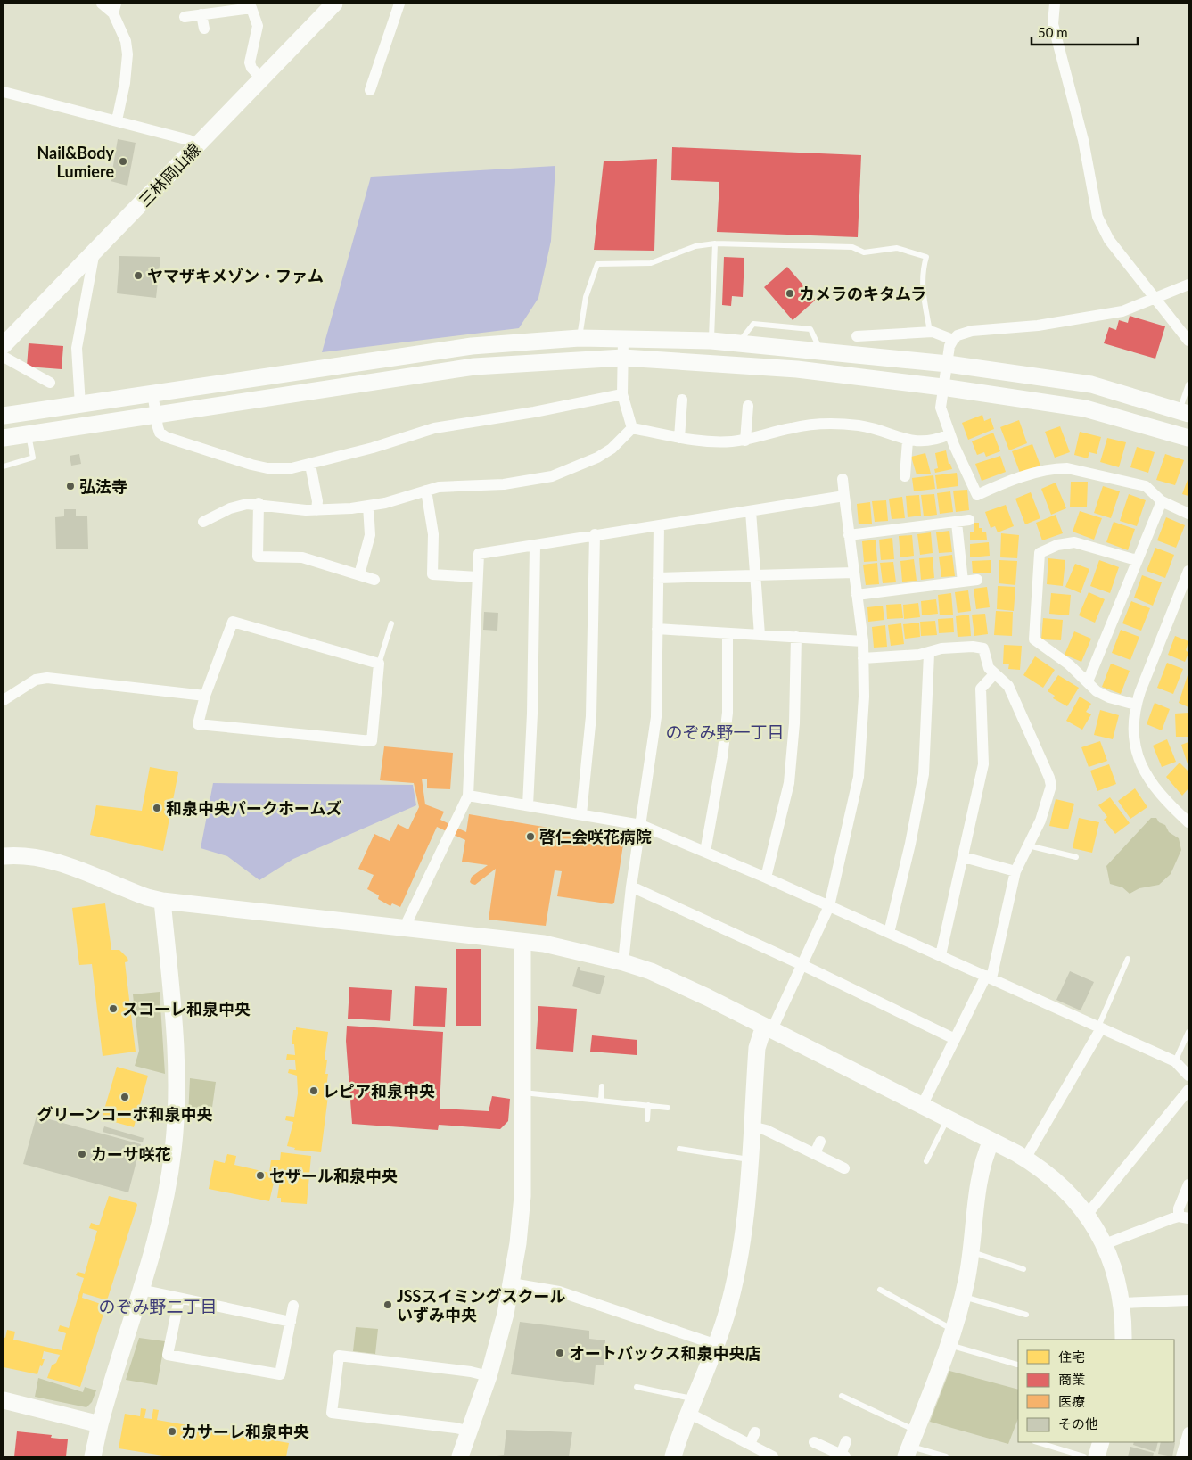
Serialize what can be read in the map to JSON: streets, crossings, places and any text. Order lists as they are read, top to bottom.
{
  "streets": {
    "street": ["三林岡山線"]
  },
  "districts": ["のぞみ野一丁目", "のぞみ野二丁目"],
  "places": [
    "Nail&Body Lumiere",
    "ヤマザキメゾン・ファム",
    "カメラのキタムラ",
    "弘法寺",
    "和泉中央パークホームズ",
    "啓仁会咲花病院",
    "スコーレ和泉中央",
    "レピア和泉中央",
    "グリーンコーポ和泉中央",
    "カーサ咲花",
    "セザール和泉中央",
    "JSSスイミングスクール いずみ中央",
    "オートバックス和泉中央店",
    "カサーレ和泉中央"
  ],
  "legend": [
    "住宅",
    "商業",
    "医療",
    "その他"
  ],
  "scale_bar": "50 m"
}
